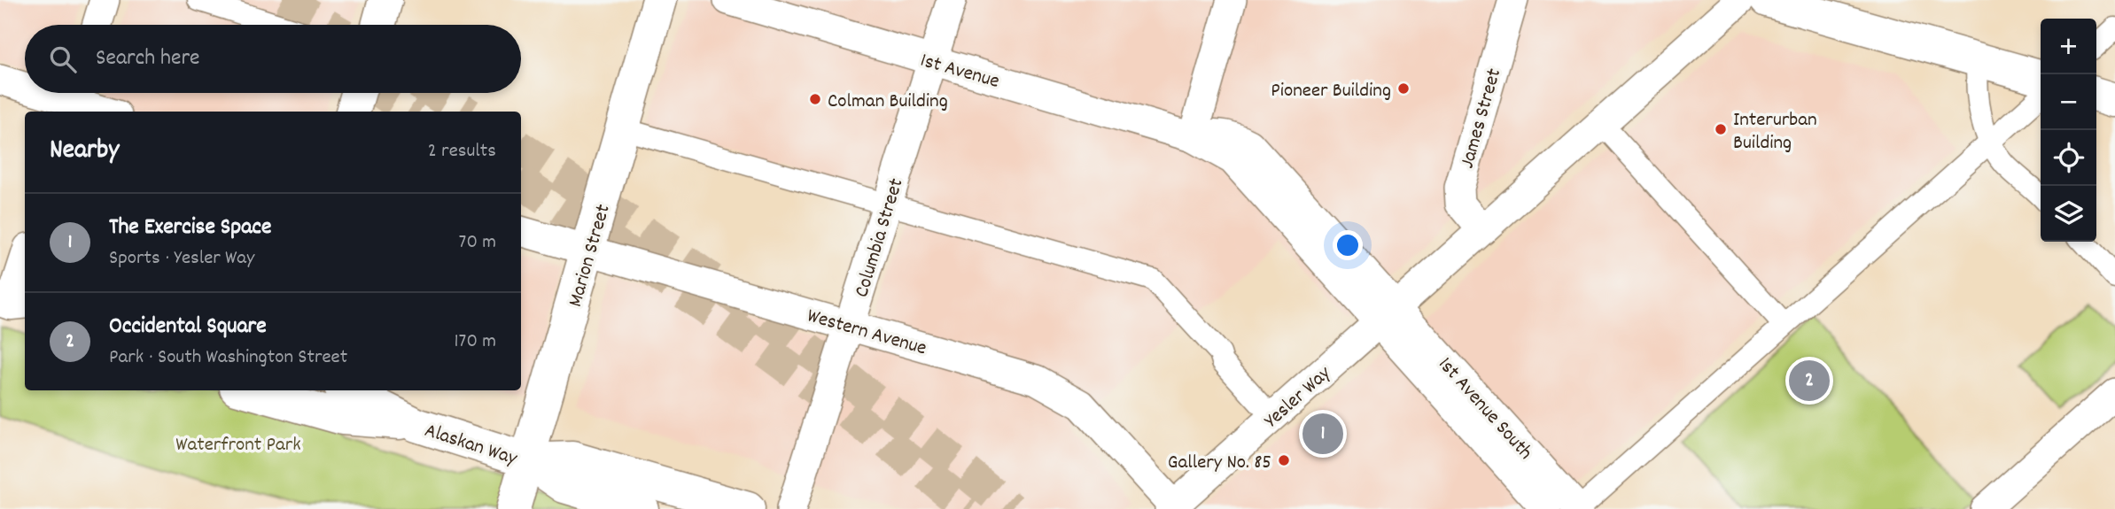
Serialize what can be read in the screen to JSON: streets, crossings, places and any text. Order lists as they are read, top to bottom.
{
  "streets": {
    "main road": [
      "1st Avenue",
      "James Street",
      "Columbia Street",
      "Marion Street",
      "Western Avenue",
      "Yesler Way",
      "1st Avenue South",
      "Alaskan Way"
    ]
  },
  "crossings": [
    ["1st Avenue", "Columbia Street"],
    ["1st Avenue", "Yesler Way"],
    ["1st Avenue", "1st Avenue South"],
    ["James Street", "Yesler Way"],
    ["Columbia Street", "Western Avenue"],
    ["Marion Street", "Western Avenue"],
    ["Marion Street", "Alaskan Way"],
    ["Western Avenue", "Yesler Way"],
    ["Yesler Way", "1st Avenue South"]
  ],
  "parks": ["Waterfront Park"],
  "places": [
    "Pioneer Building",
    "Colman Building",
    "Interurban Building",
    "Gallery No. 85"
  ],
  "page": {
    "map_buttons": ["+", "−"],
    "search": "Search here",
    "heading": ["Nearby", "2 results"],
    "list": [
      {
        "mark": "1",
        "name": "The Exercise Space",
        "note": "Sports · Yesler Way",
        "value": "70 m"
      },
      {
        "mark": "2",
        "name": "Occidental Square",
        "note": "Park · South Washington Street",
        "value": "170 m"
      }
    ],
    "pins": ["2", "1"]
  }
}
